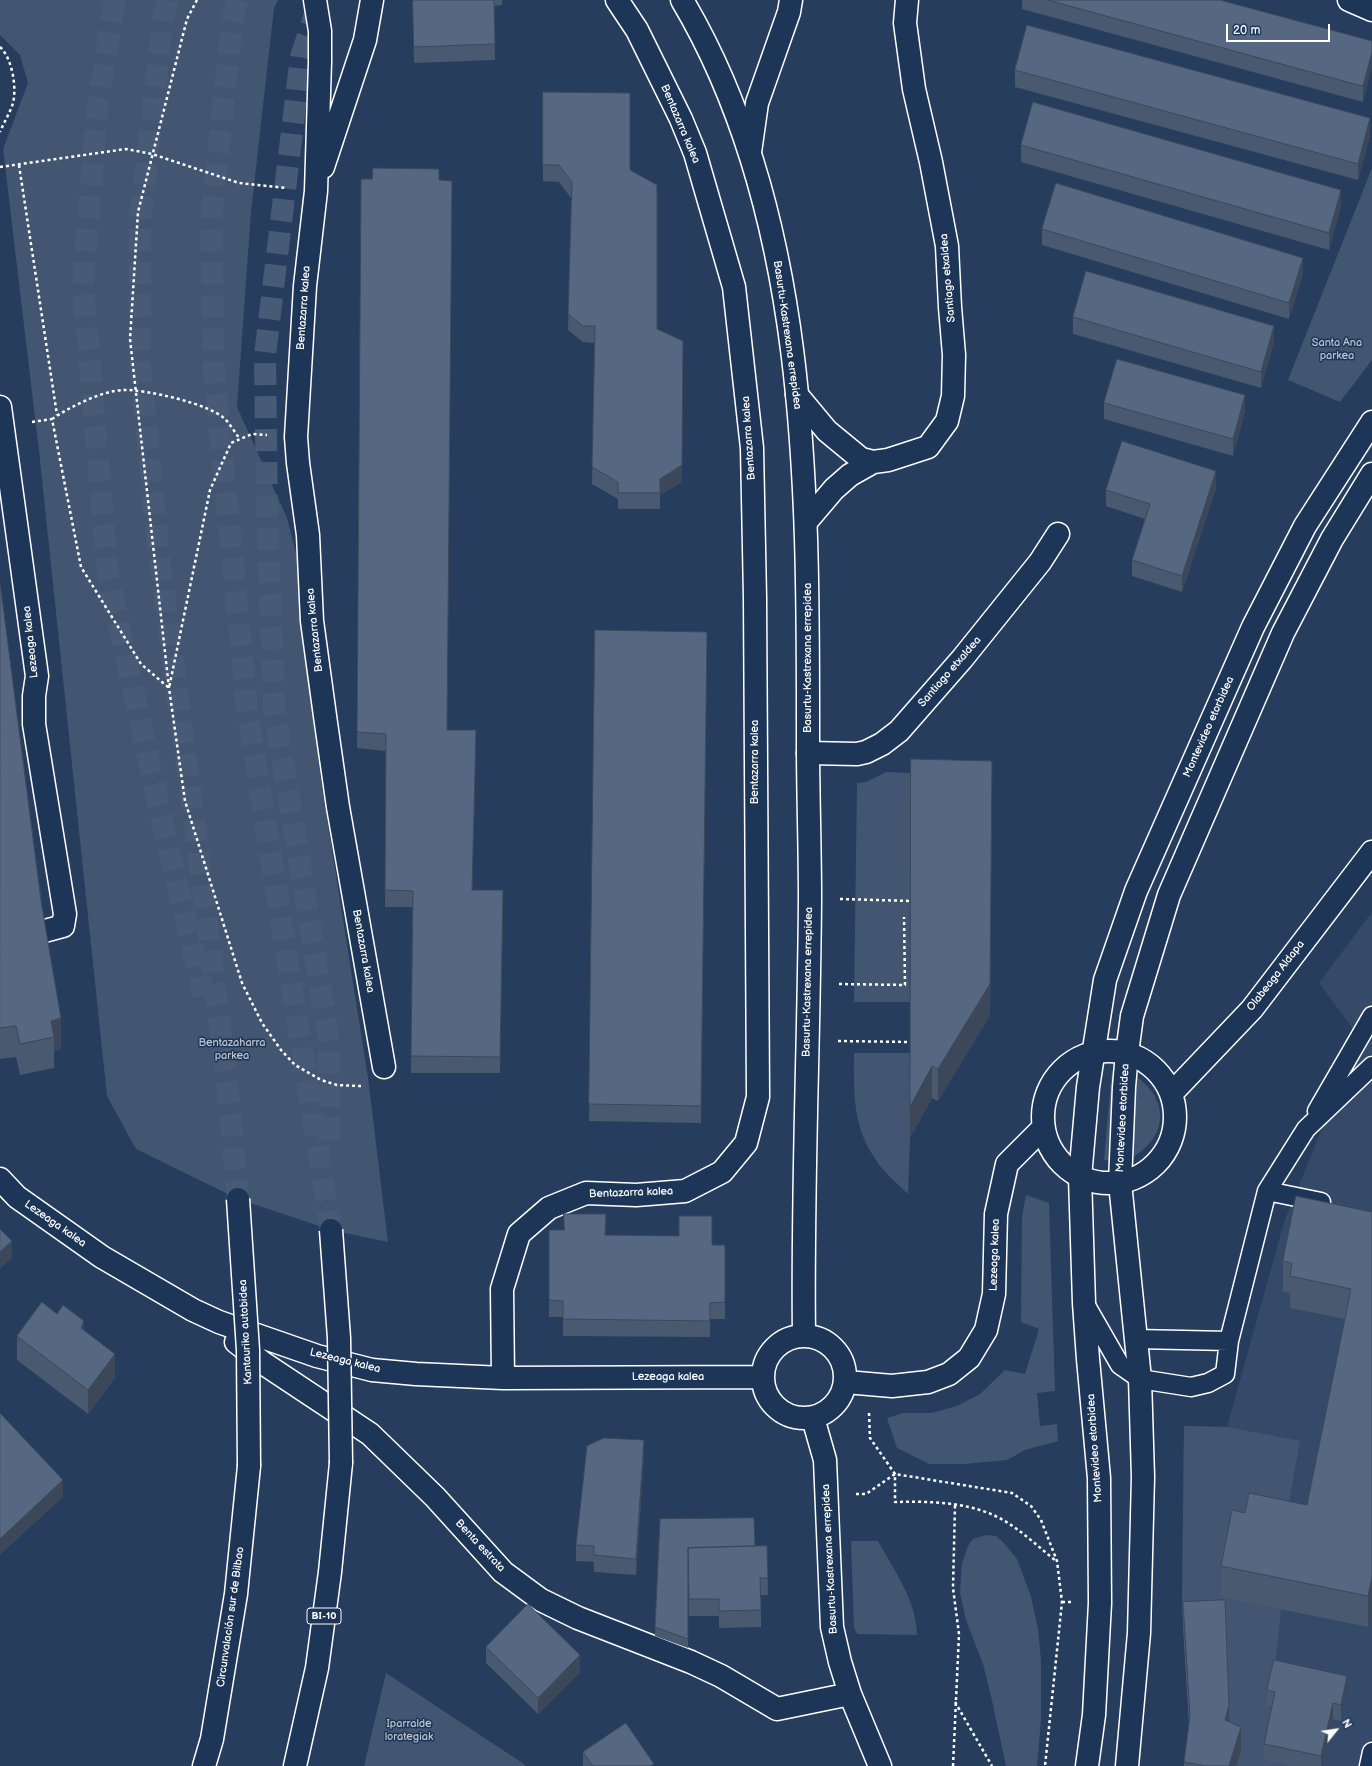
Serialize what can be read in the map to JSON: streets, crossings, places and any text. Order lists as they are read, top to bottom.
{
  "streets": {
    "main road": [
      "Bentazarra kalea",
      "Santiago etxaldea",
      "Basurtu-Kastrexana errepidea",
      "Lezeaga kalea",
      "Montevideo etorbidea",
      "Olabeaga Aldapa",
      "Kantauriko autobidea",
      "Benta estrata",
      "BI-10",
      "Circunvalación sur de Bilbao"
    ]
  },
  "crossings": [
    ["Bentazarra kalea", "Lezeaga kalea"],
    ["Santiago etxaldea", "Basurtu-Kastrexana errepidea"],
    ["Basurtu-Kastrexana errepidea", "Lezeaga kalea"],
    ["Basurtu-Kastrexana errepidea", "Benta estrata"],
    ["Lezeaga kalea", "Montevideo etorbidea"],
    ["Lezeaga kalea", "Benta estrata"],
    ["Montevideo etorbidea", "Olabeaga Aldapa"],
    ["Kantauriko autobidea", "Circunvalación sur de Bilbao"]
  ],
  "parks": ["Santa Ana parkea", "Bentazaharra parkea", "Iparralde lorategiak"],
  "scale_bar": "20 m",
  "north": "top right"
}
